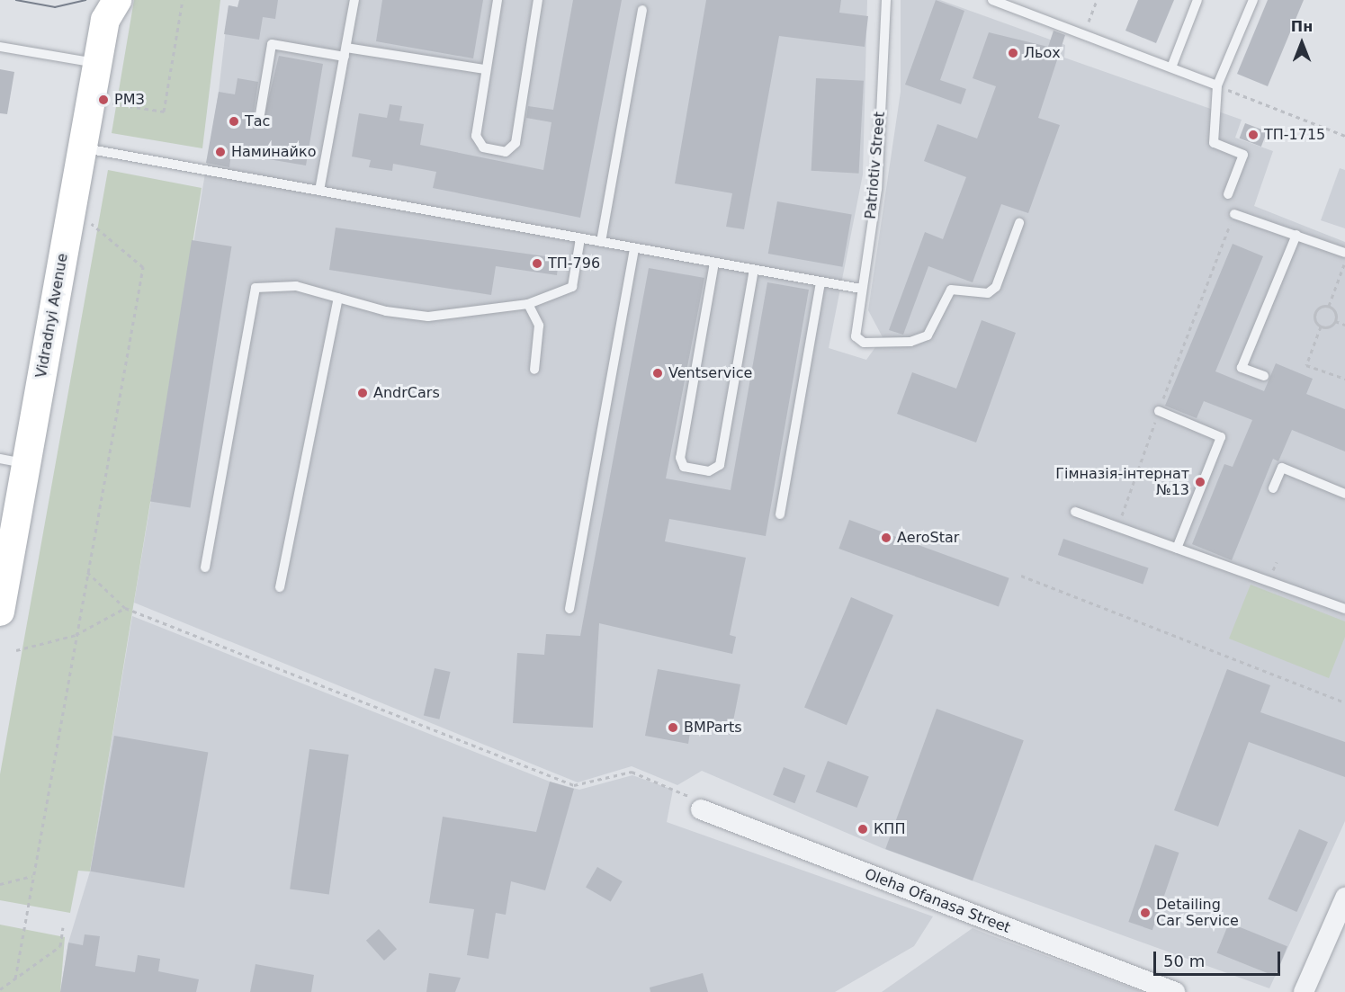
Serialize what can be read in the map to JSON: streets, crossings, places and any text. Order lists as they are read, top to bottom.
{
  "streets": {
    "main road": ["Vidradnyi Avenue"],
    "street": ["Oleha Ofanasa Street"],
    "lane": ["Patriotiv Street"]
  },
  "places": [
    "Льох",
    "РМЗ",
    "Тас",
    "ТП-1715",
    "Наминайко",
    "ТП-796",
    "Ventservice",
    "AndrCars",
    "Гімназія-інтернат №13",
    "AeroStar",
    "BMParts",
    "КПП",
    "Detailing Car Service"
  ],
  "scale_bar": "50 m",
  "north": "top"
}
